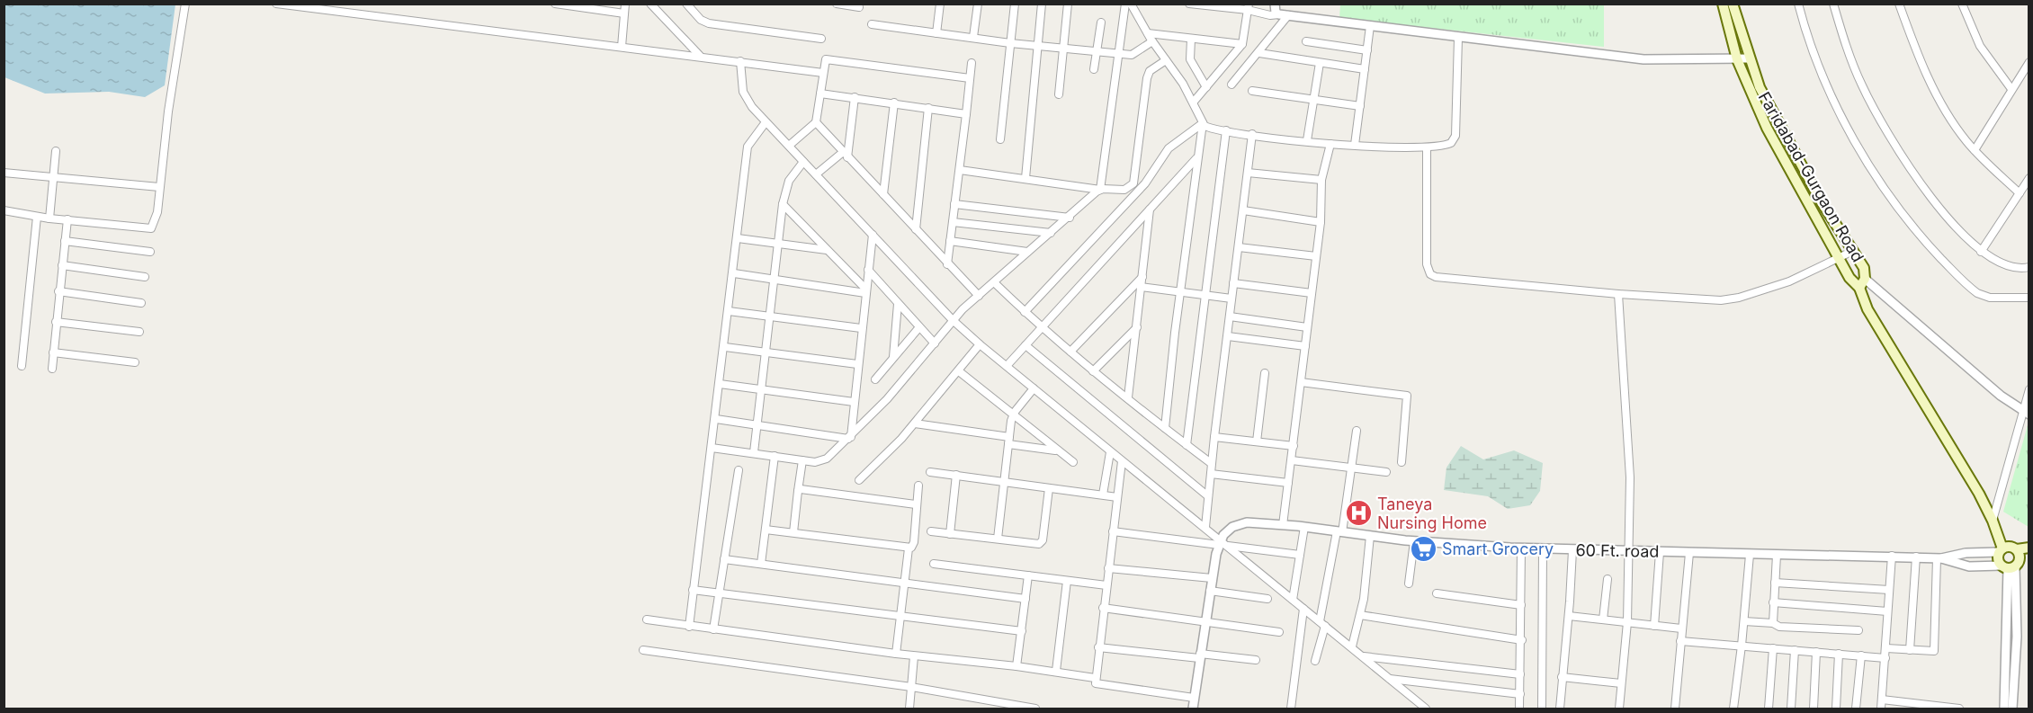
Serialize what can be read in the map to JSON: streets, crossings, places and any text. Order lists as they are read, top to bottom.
{
  "streets": {
    "main road": ["Faridabad-Gurgaon Road"],
    "street": ["60 Ft. road"]
  },
  "crossings": [
    ["Faridabad-Gurgaon Road", "60 Ft. road"]
  ],
  "places": {
    "hospital": ["Taneya Nursing Home"],
    "supermarket": ["Smart Grocery"]
  }
}
